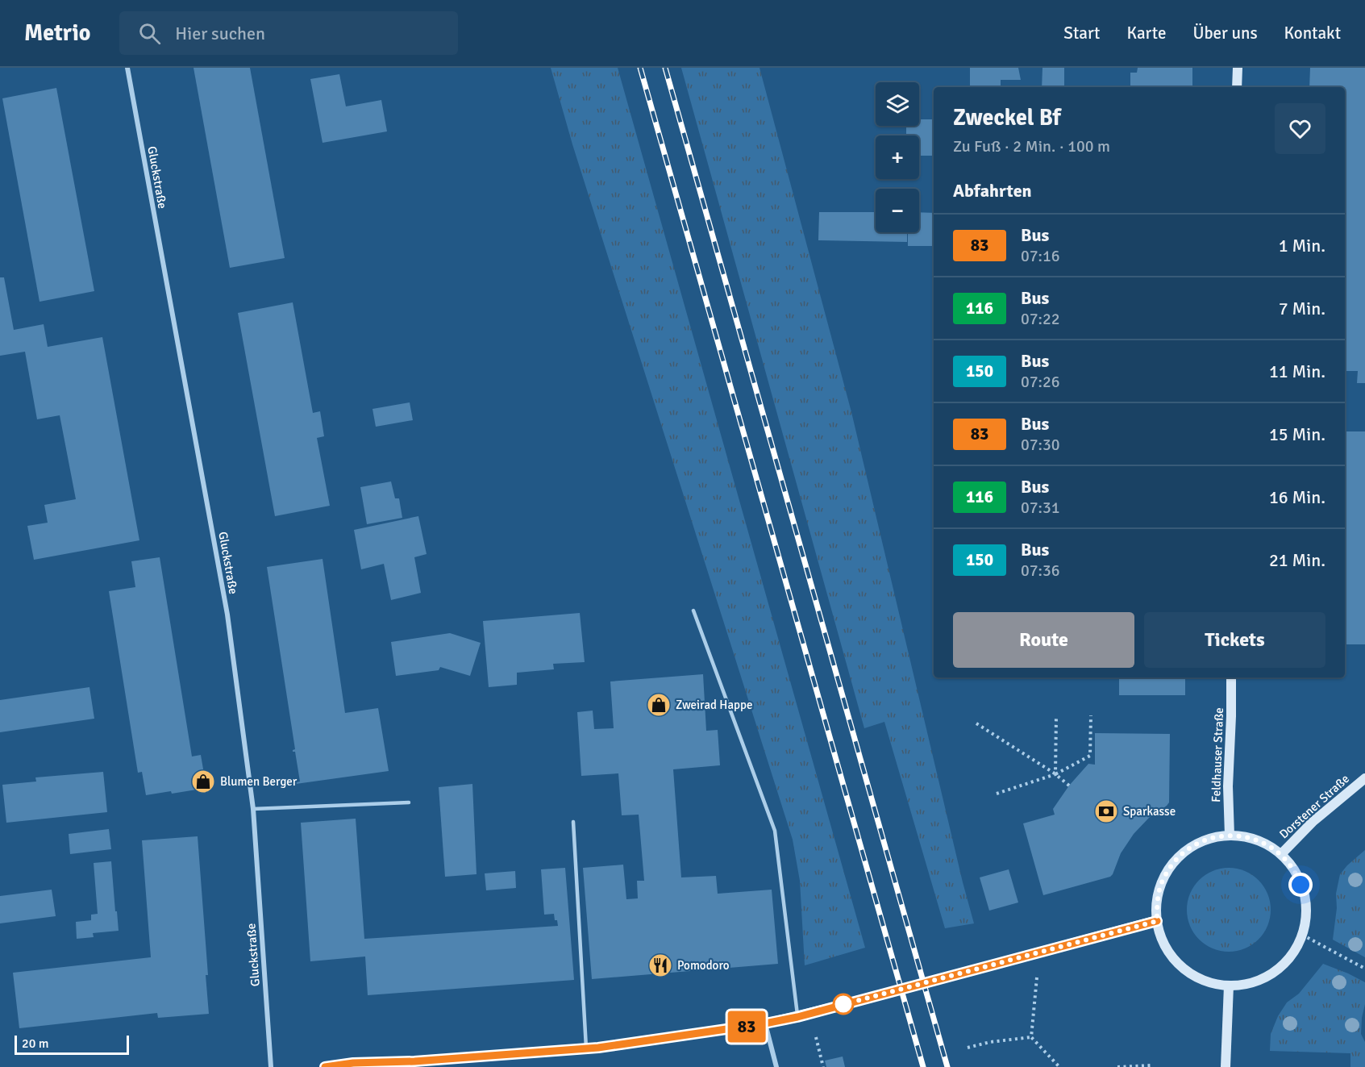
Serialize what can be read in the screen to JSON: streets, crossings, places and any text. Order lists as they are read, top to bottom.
{
  "streets": {
    "street": ["Gluckstraße", "Feldhauser Straße", "Dorstener Straße"]
  },
  "crossings": [
    ["Feldhauser Straße", "Dorstener Straße"]
  ],
  "places": {
    "shop": ["Zweirad Happe", "Blumen Berger"],
    "bank": ["Sparkasse"],
    "restaurant": ["Pomodoro"]
  },
  "lines": ["bus line 83"],
  "scale_bar": "20 m",
  "page": {
    "header": "Metrio",
    "search": "Hier suchen",
    "nav": [
      "Start",
      "Karte",
      "Über uns",
      "Kontakt"
    ],
    "on_map": "83",
    "map_buttons": ["+", "−"],
    "heading": [
      ["Zweckel Bf", "Zu Fuß · 2 Min. · 100 m"],
      "Abfahrten"
    ],
    "list": [
      {
        "mark": "83",
        "name": "Bus",
        "note": "07:16",
        "value": "1 Min."
      },
      {
        "mark": "116",
        "name": "Bus",
        "note": "07:22",
        "value": "7 Min."
      },
      {
        "mark": "150",
        "name": "Bus",
        "note": "07:26",
        "value": "11 Min."
      },
      {
        "mark": "83",
        "name": "Bus",
        "note": "07:30",
        "value": "15 Min."
      },
      {
        "mark": "116",
        "name": "Bus",
        "note": "07:31",
        "value": "16 Min."
      },
      {
        "mark": "150",
        "name": "Bus",
        "note": "07:36",
        "value": "21 Min."
      }
    ],
    "buttons": ["Route", "Tickets"],
    "scale": "20 m"
  }
}
